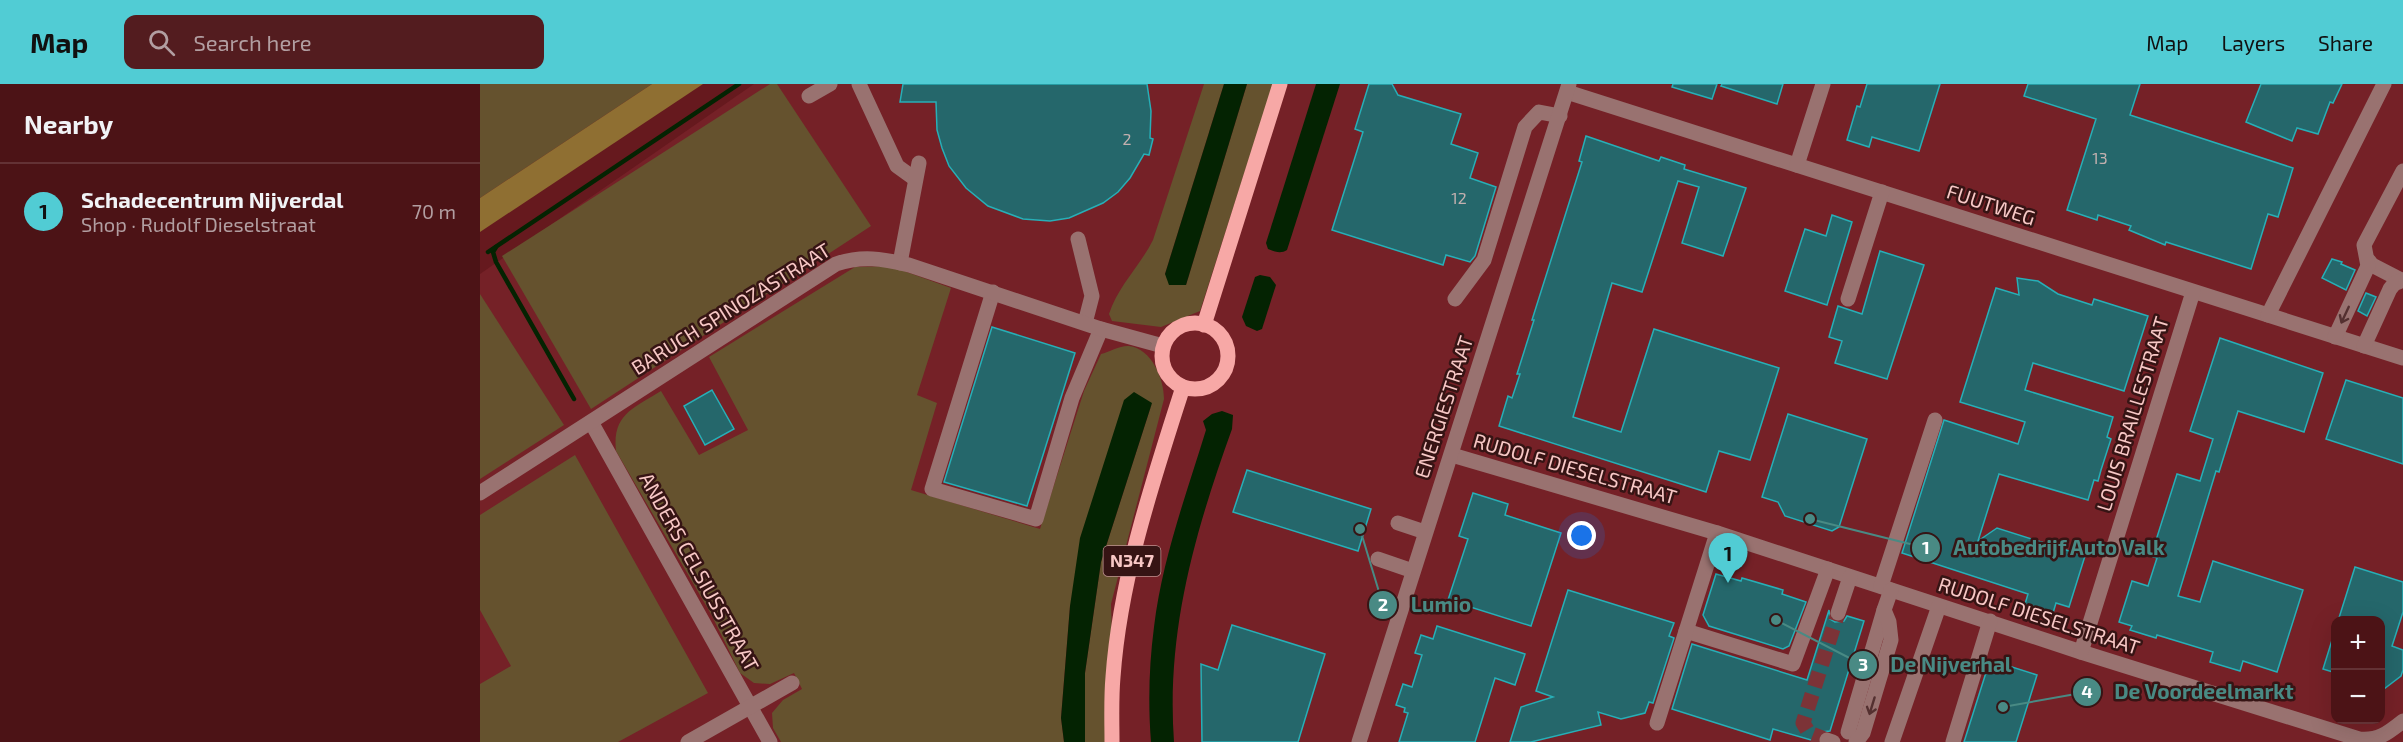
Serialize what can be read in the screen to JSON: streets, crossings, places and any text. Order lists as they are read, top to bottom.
{
  "streets": {
    "main road": ["N347"],
    "street": [
      "FUUTWEG",
      "BARUCH SPINOZASTRAAT",
      "ENERGIESTRAAT",
      "LOUIS BRAILLESTRAAT",
      "RUDOLF DIESELSTRAAT",
      "ANDERS CELSIUSSTRAAT"
    ]
  },
  "crossings": [
    ["FUUTWEG", "ENERGIESTRAAT"],
    ["FUUTWEG", "LOUIS BRAILLESTRAAT"],
    ["BARUCH SPINOZASTRAAT", "N347"],
    ["BARUCH SPINOZASTRAAT", "ANDERS CELSIUSSTRAAT"],
    ["ENERGIESTRAAT", "RUDOLF DIESELSTRAAT"],
    ["LOUIS BRAILLESTRAAT", "RUDOLF DIESELSTRAAT"]
  ],
  "places": [
    "Autobedrijf Auto Valk",
    "Lumio",
    "De Nijverhal",
    "De Voordeelmarkt"
  ],
  "house_numbers": ["2", "13", "12"],
  "page": {
    "header": "Map",
    "search": "Search here",
    "nav": ["Map", "Layers", "Share"],
    "heading": "Nearby",
    "list": [
      {
        "mark": "1",
        "name": "Schadecentrum Nijverdal",
        "note": "Shop · Rudolf Dieselstraat",
        "value": "70 m"
      }
    ],
    "pins": "1",
    "map_buttons": ["+", "−"]
  }
}
